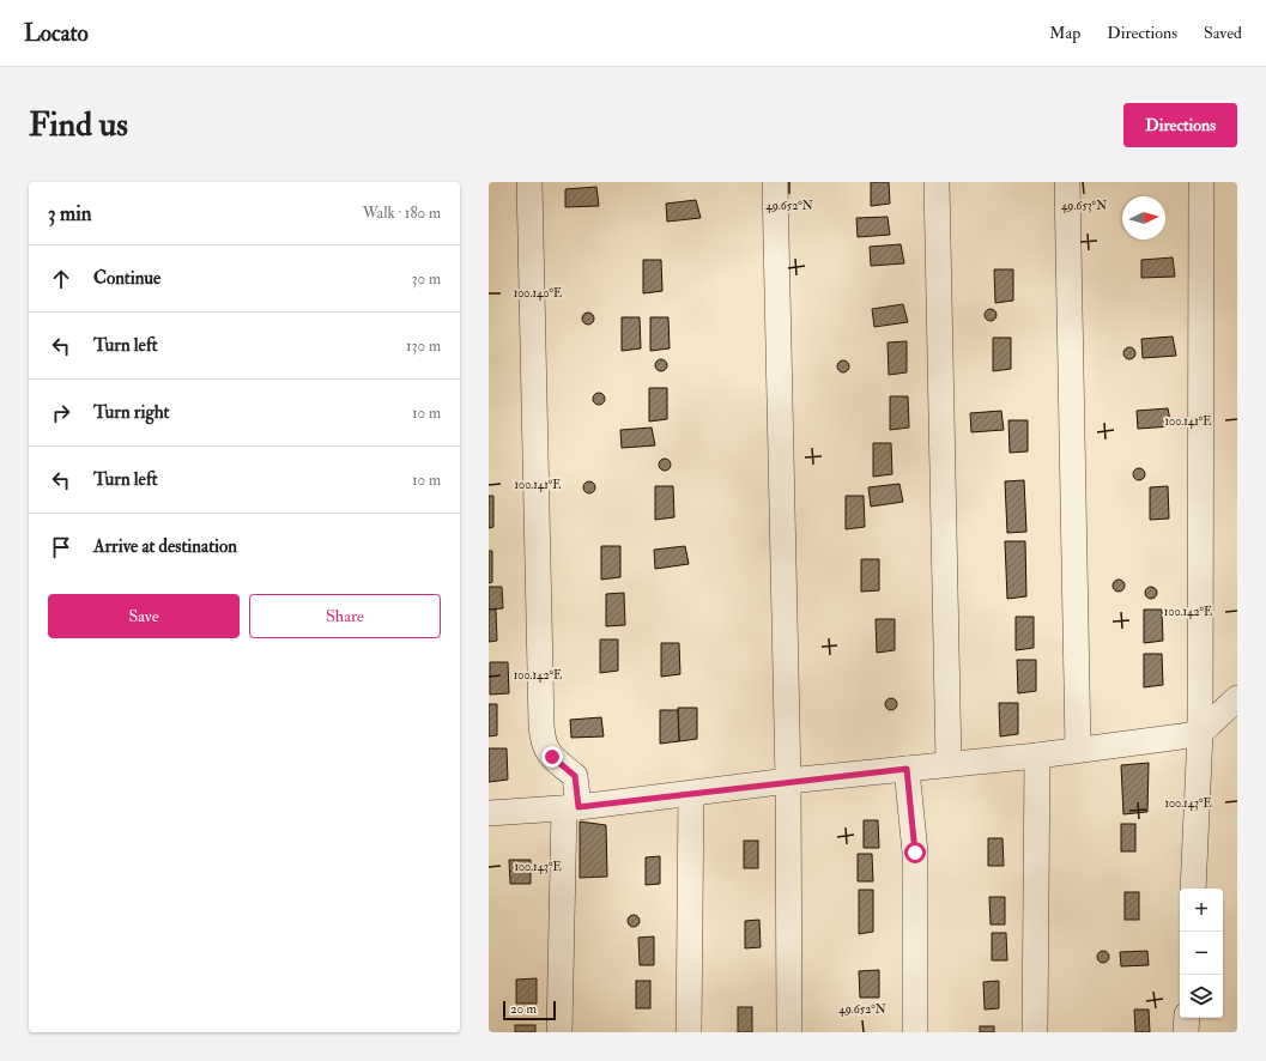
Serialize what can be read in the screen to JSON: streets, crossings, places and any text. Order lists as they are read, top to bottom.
{
  "scale_bar": "20 m",
  "north": "right",
  "page": {
    "header": "Locato",
    "nav": ["Map", "Directions", "Saved"],
    "buttons": [
      "Directions",
      ["Save", "Share"]
    ],
    "title": "Find us",
    "heading": ["3 min", "Walk · 180 m"],
    "list": [
      ["Continue", "30 m"],
      ["Turn left", "130 m"],
      ["Turn right", "10 m"],
      ["Turn left", "10 m"],
      "Arrive at destination"
    ],
    "map_buttons": ["+", "−"],
    "scale": "20 m"
  },
  "coordinates": [
    "49.652°N",
    "49.653°N",
    "100.140°E",
    "100.141°E",
    "100.142°E",
    "100.143°E"
  ]
}
